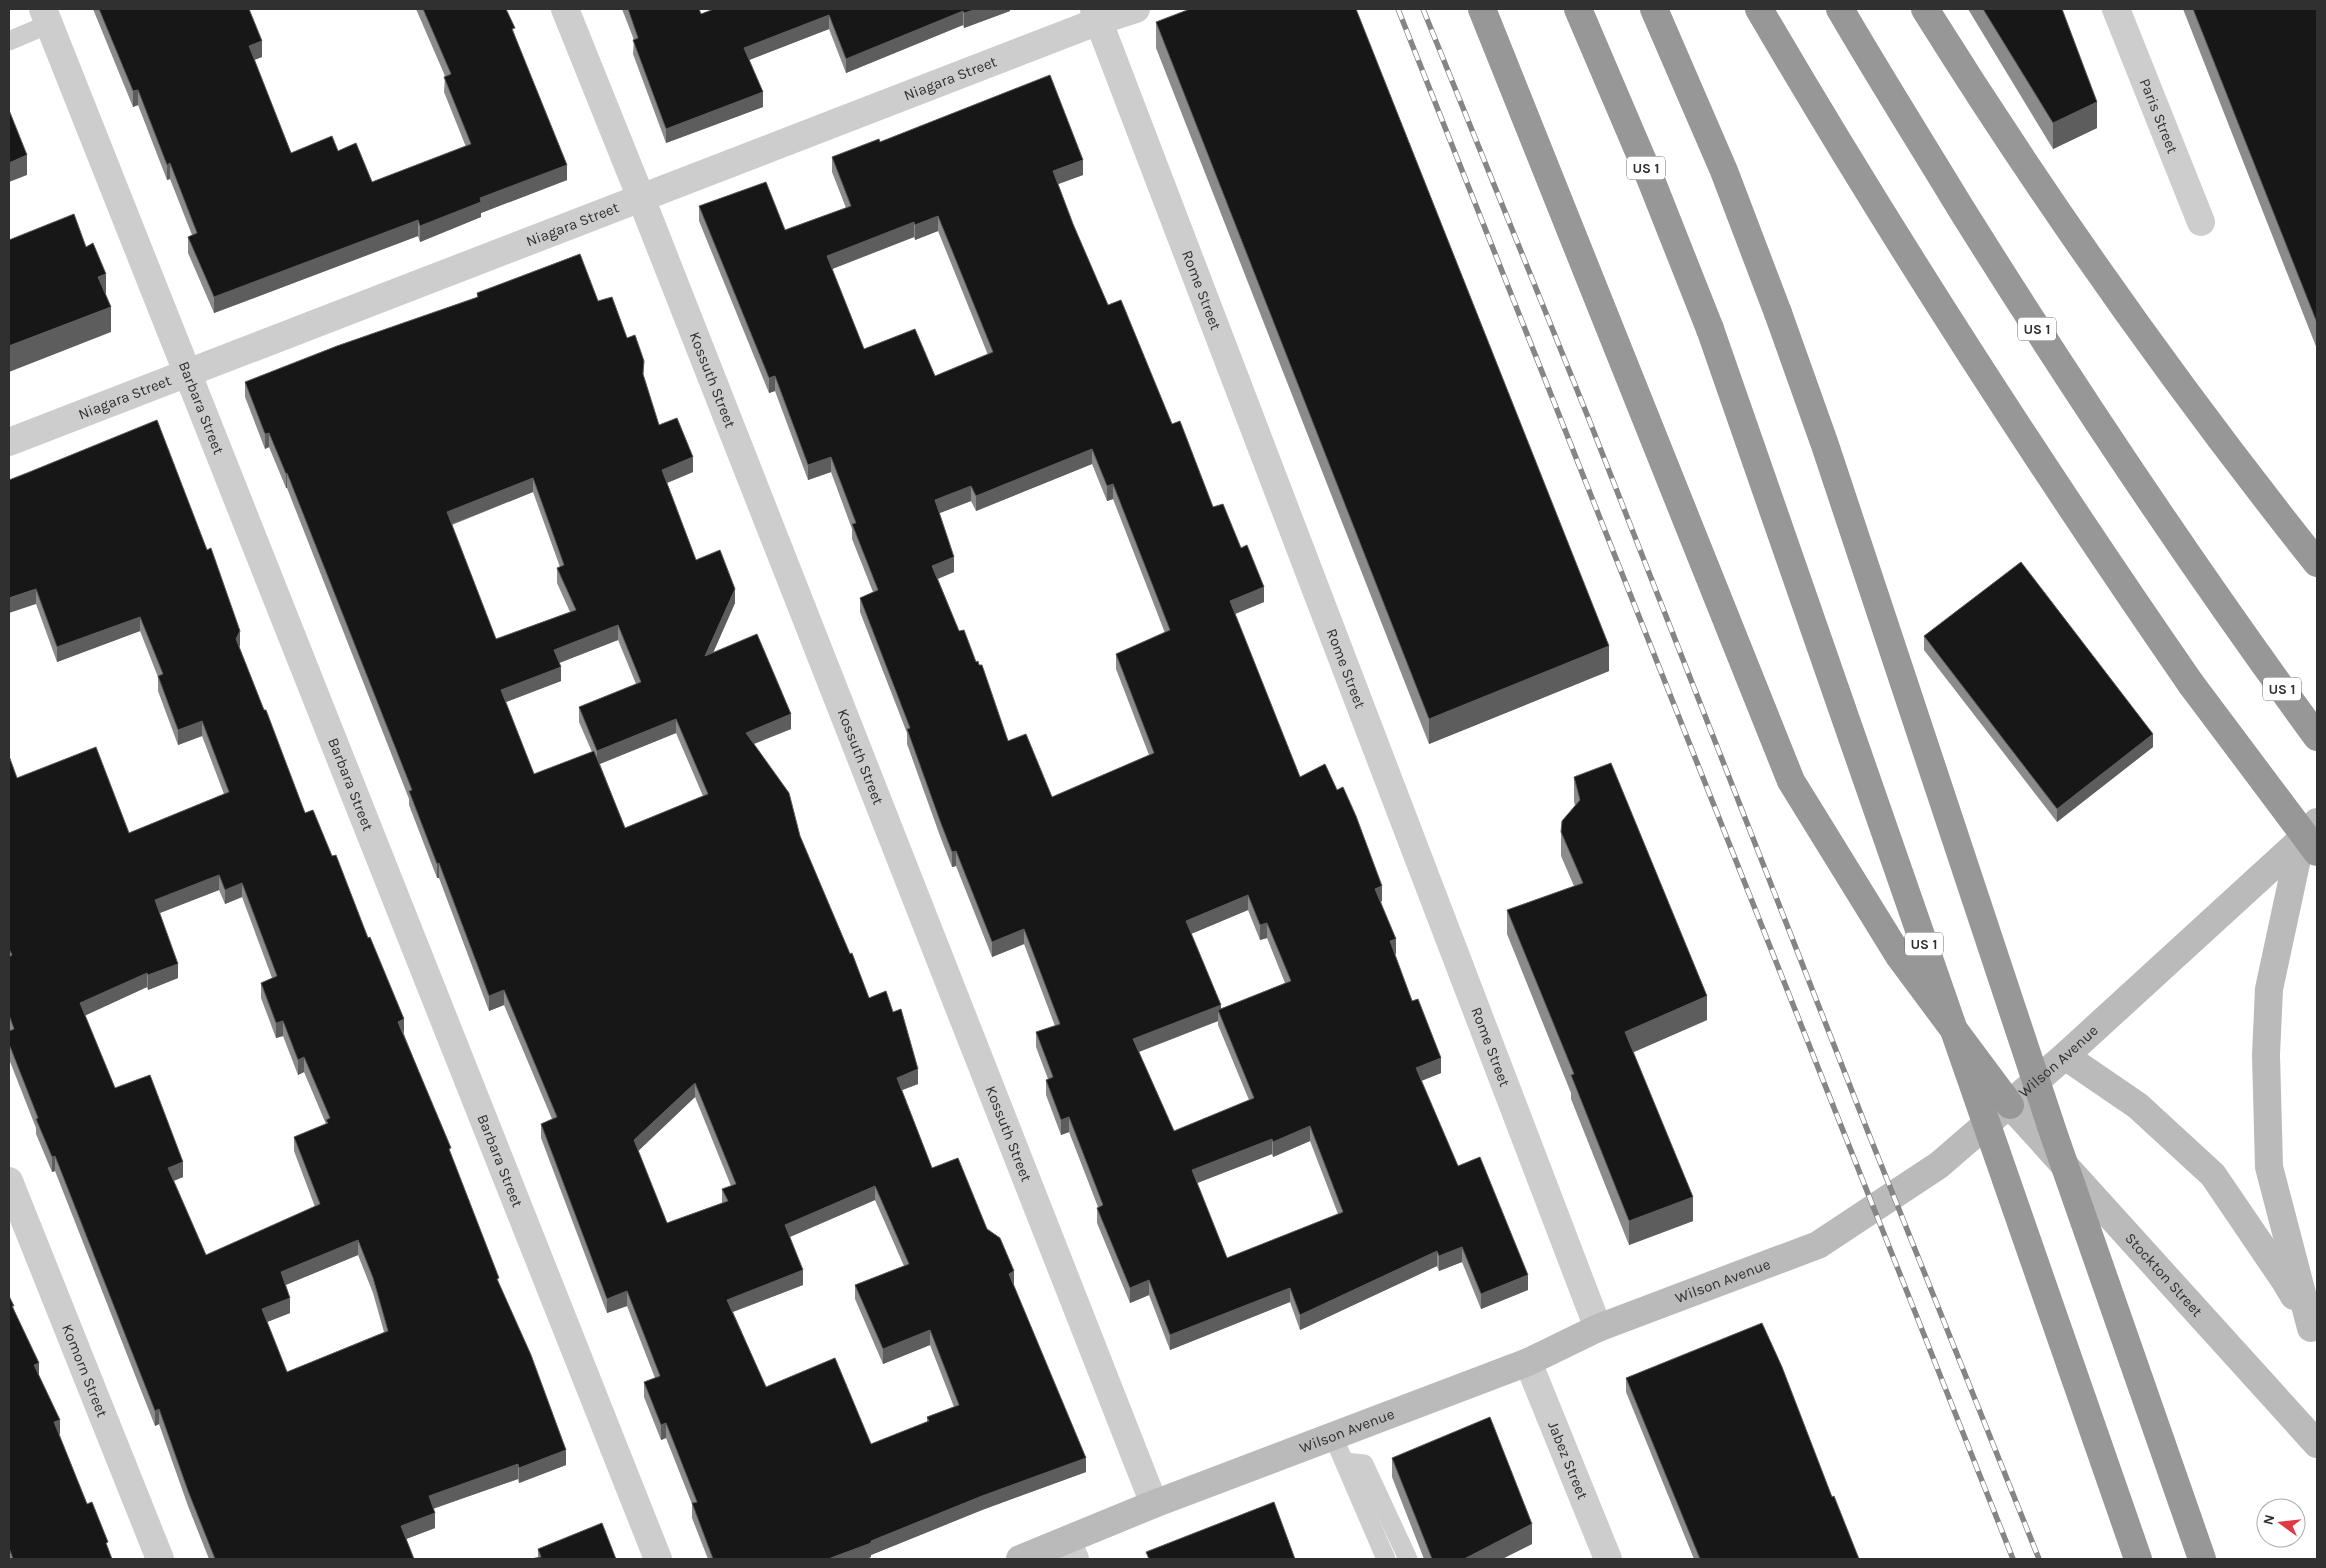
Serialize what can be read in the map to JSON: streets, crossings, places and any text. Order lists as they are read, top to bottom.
{
  "streets": {
    "highway": ["US 1"],
    "main road": ["Wilson Avenue", "Stockton Street"],
    "street": [
      "Niagara Street",
      "Paris Street",
      "Rome Street",
      "Kossuth Street",
      "Barbara Street",
      "Komorn Street",
      "Jabez Street"
    ]
  },
  "crossings": [
    ["Niagara Street", "Rome Street"],
    ["Niagara Street", "Kossuth Street"],
    ["Niagara Street", "Barbara Street"],
    ["Rome Street", "Wilson Avenue"],
    ["Kossuth Street", "Wilson Avenue"],
    ["Wilson Avenue", "Stockton Street"],
    ["Wilson Avenue", "Jabez Street"]
  ],
  "north": "left"
}
